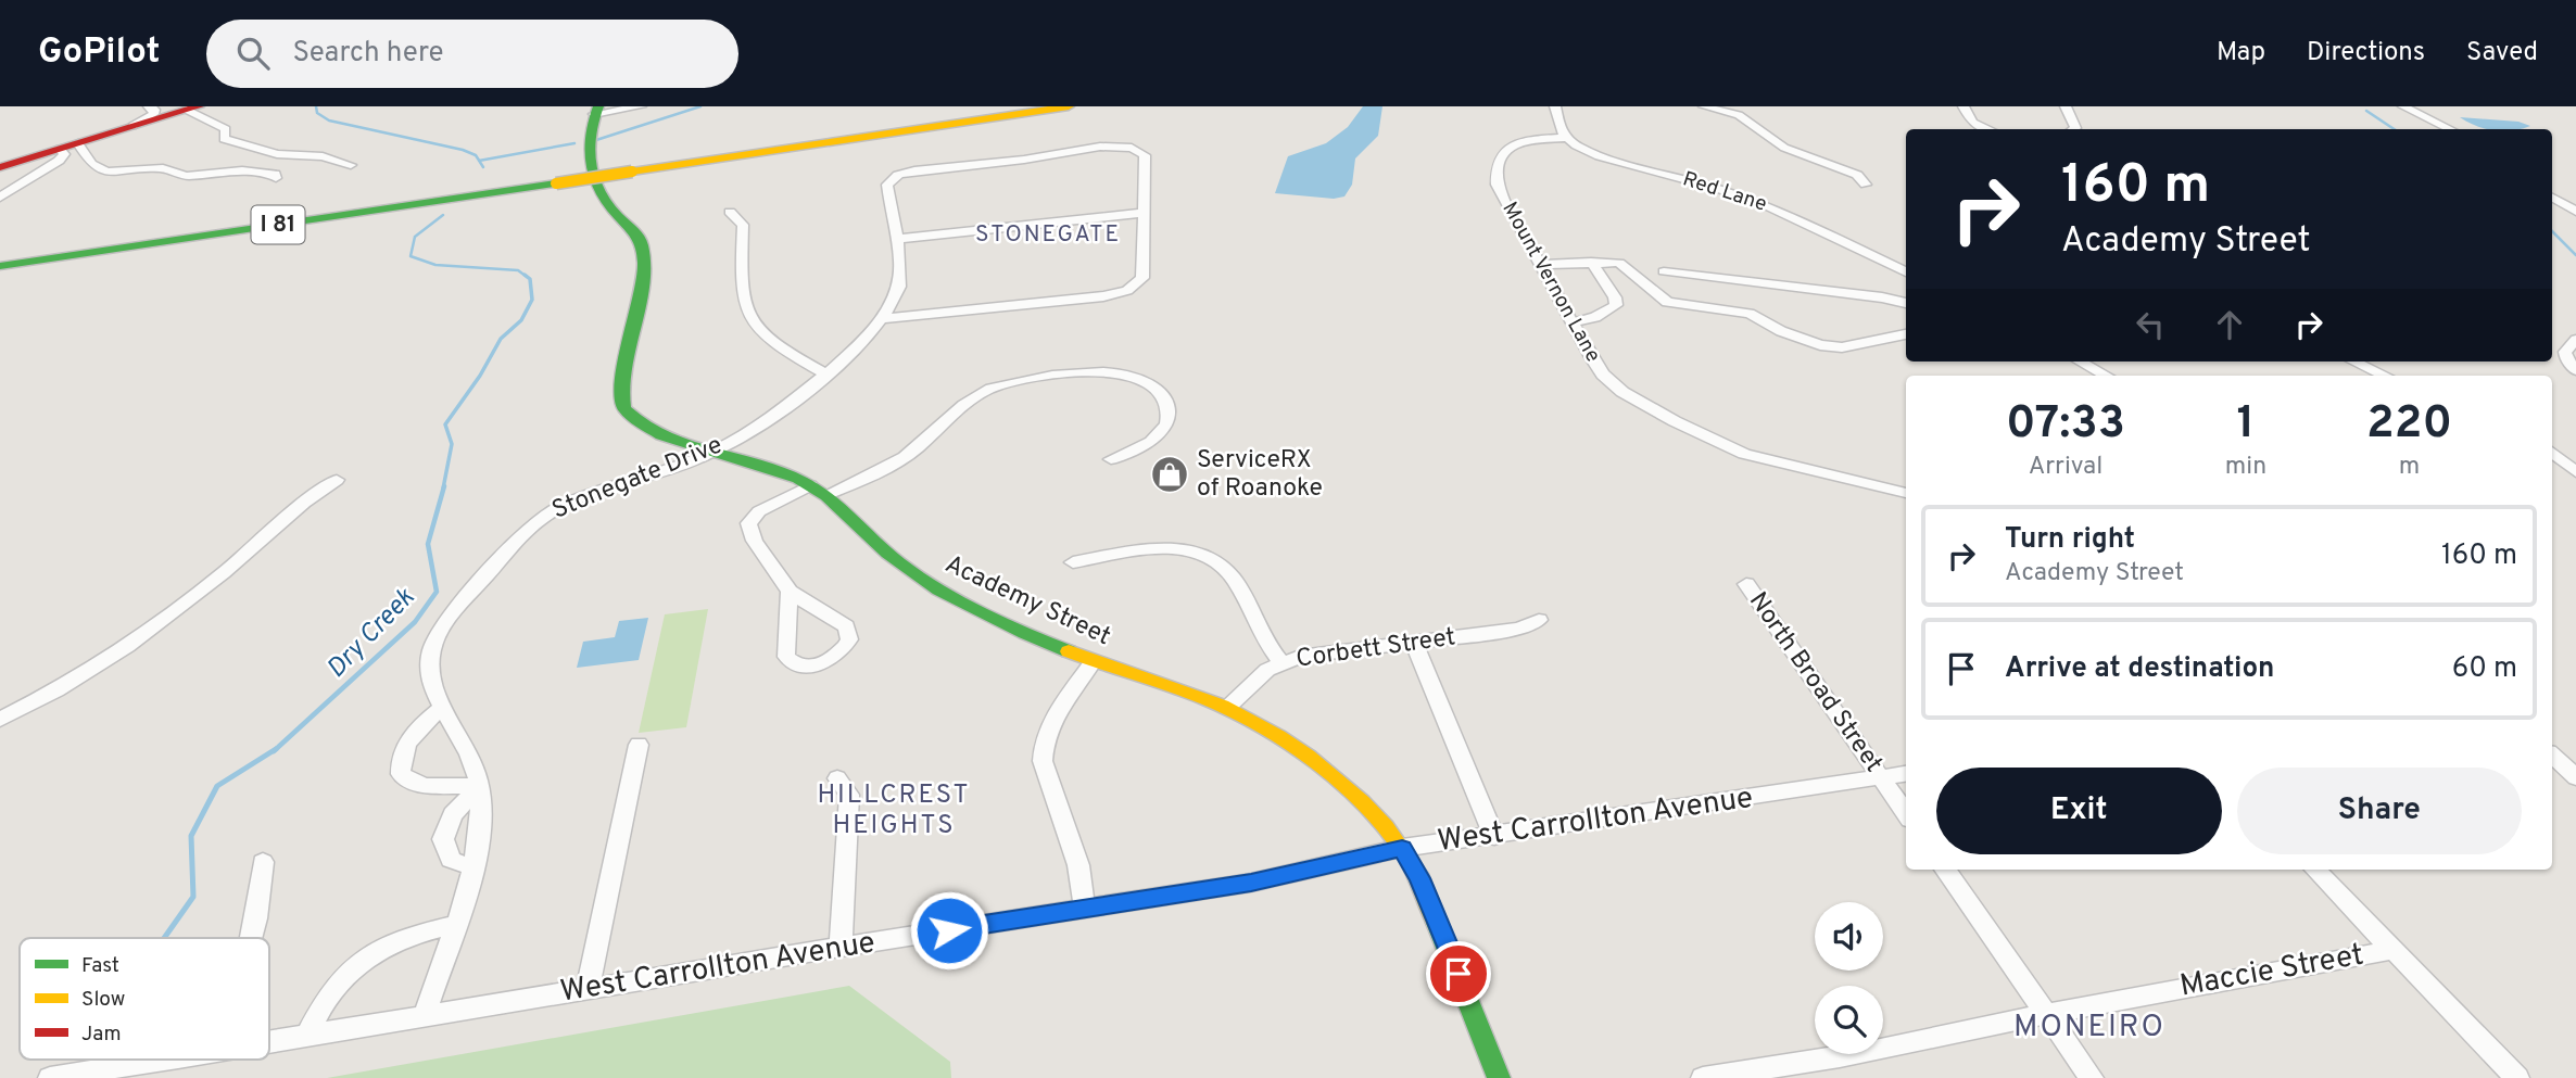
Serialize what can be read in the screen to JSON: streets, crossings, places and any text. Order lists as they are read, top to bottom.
{
  "streets": {
    "main road": ["I 81", "Academy Street"],
    "street": [
      "Red Lane",
      "Mount Vernon Lane",
      "Stonegate Drive",
      "Corbett Street",
      "North Broad Street",
      "West Carrollton Avenue",
      "Maccie Street"
    ]
  },
  "crossings": [
    ["Red Lane", "Mount Vernon Lane"],
    ["Stonegate Drive", "Academy Street"],
    ["Stonegate Drive", "West Carrollton Avenue"],
    ["Academy Street", "Corbett Street"],
    ["Academy Street", "West Carrollton Avenue"],
    ["North Broad Street", "West Carrollton Avenue"]
  ],
  "districts": ["STONEGATE", "HILLCREST HEIGHTS", "MONEIRO"],
  "water": ["Dry Creek"],
  "places": {
    "shop": ["ServiceRX of Roanoke"]
  },
  "legend": ["Fast", "Slow", "Jam"],
  "page": {
    "header": "GoPilot",
    "search": "Search here",
    "nav": ["Map", "Directions", "Saved"],
    "turn": ["160 m", "Academy Street"],
    "eta": [
      "07:33",
      "Arrival",
      "1",
      "min",
      "220",
      "m"
    ],
    "list": [
      {
        "name": "Turn right",
        "note": "Academy Street",
        "value": "160 m"
      },
      {
        "name": "Arrive at destination",
        "value": "60 m"
      }
    ],
    "buttons": ["Exit", "Share"]
  }
}
